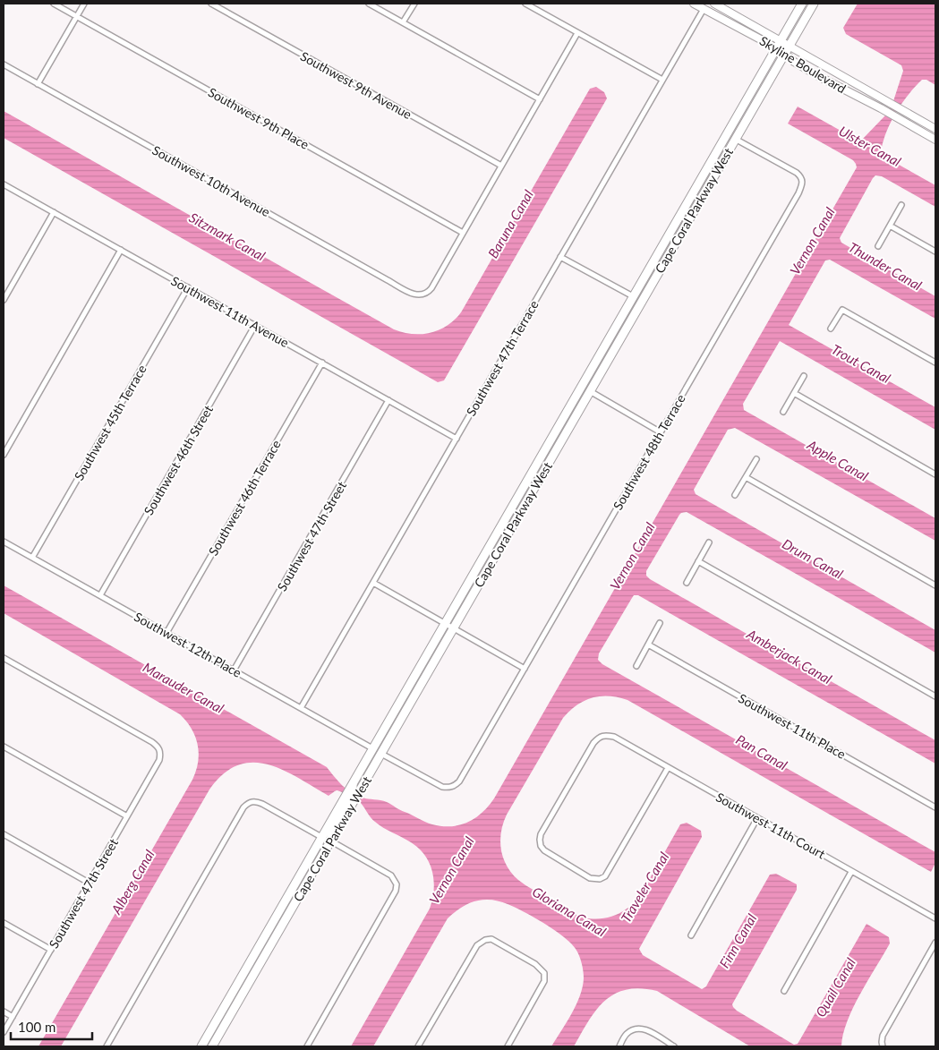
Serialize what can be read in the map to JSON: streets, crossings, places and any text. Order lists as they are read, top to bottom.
{
  "streets": {
    "main road": ["Cape Coral Parkway West"],
    "street": [
      "Skyline Boulevard",
      "Southwest 9th Avenue",
      "Southwest 9th Place",
      "Southwest 10th Avenue",
      "Southwest 11th Avenue",
      "Southwest 47th Terrace",
      "Southwest 45th Terrace",
      "Southwest 48th Terrace",
      "Southwest 46th Street",
      "Southwest 46th Terrace",
      "Southwest 47th Street",
      "Southwest 12th Place",
      "Southwest 11th Place",
      "Southwest 11th Court"
    ]
  },
  "crossings": [
    ["Skyline Boulevard", "Cape Coral Parkway West"],
    ["Skyline Boulevard", "Southwest 47th Terrace"],
    ["Southwest 9th Place", "Southwest 10th Avenue"],
    ["Cape Coral Parkway West", "Southwest 48th Terrace"],
    ["Cape Coral Parkway West", "Southwest 12th Place"],
    ["Southwest 11th Avenue", "Southwest 47th Terrace"],
    ["Southwest 11th Avenue", "Southwest 45th Terrace"],
    ["Southwest 11th Avenue", "Southwest 46th Street"],
    ["Southwest 11th Avenue", "Southwest 46th Terrace"],
    ["Southwest 11th Avenue", "Southwest 47th Street"],
    ["Southwest 47th Terrace", "Southwest 12th Place"],
    ["Southwest 45th Terrace", "Southwest 12th Place"],
    ["Southwest 46th Street", "Southwest 12th Place"],
    ["Southwest 46th Terrace", "Southwest 12th Place"],
    ["Southwest 47th Street", "Southwest 12th Place"]
  ],
  "water": [
    "Ulster Canal",
    "Baruna Canal",
    "Sitzmark Canal",
    "Vernon Canal",
    "Thunder Canal",
    "Trout Canal",
    "Apple Canal",
    "Drum Canal",
    "Amberjack Canal",
    "Marauder Canal",
    "Pan Canal",
    "Alberg Canal",
    "Traveler Canal",
    "Gloriana Canal",
    "Finn Canal",
    "Quail Canal"
  ],
  "scale_bar": "100 m"
}
